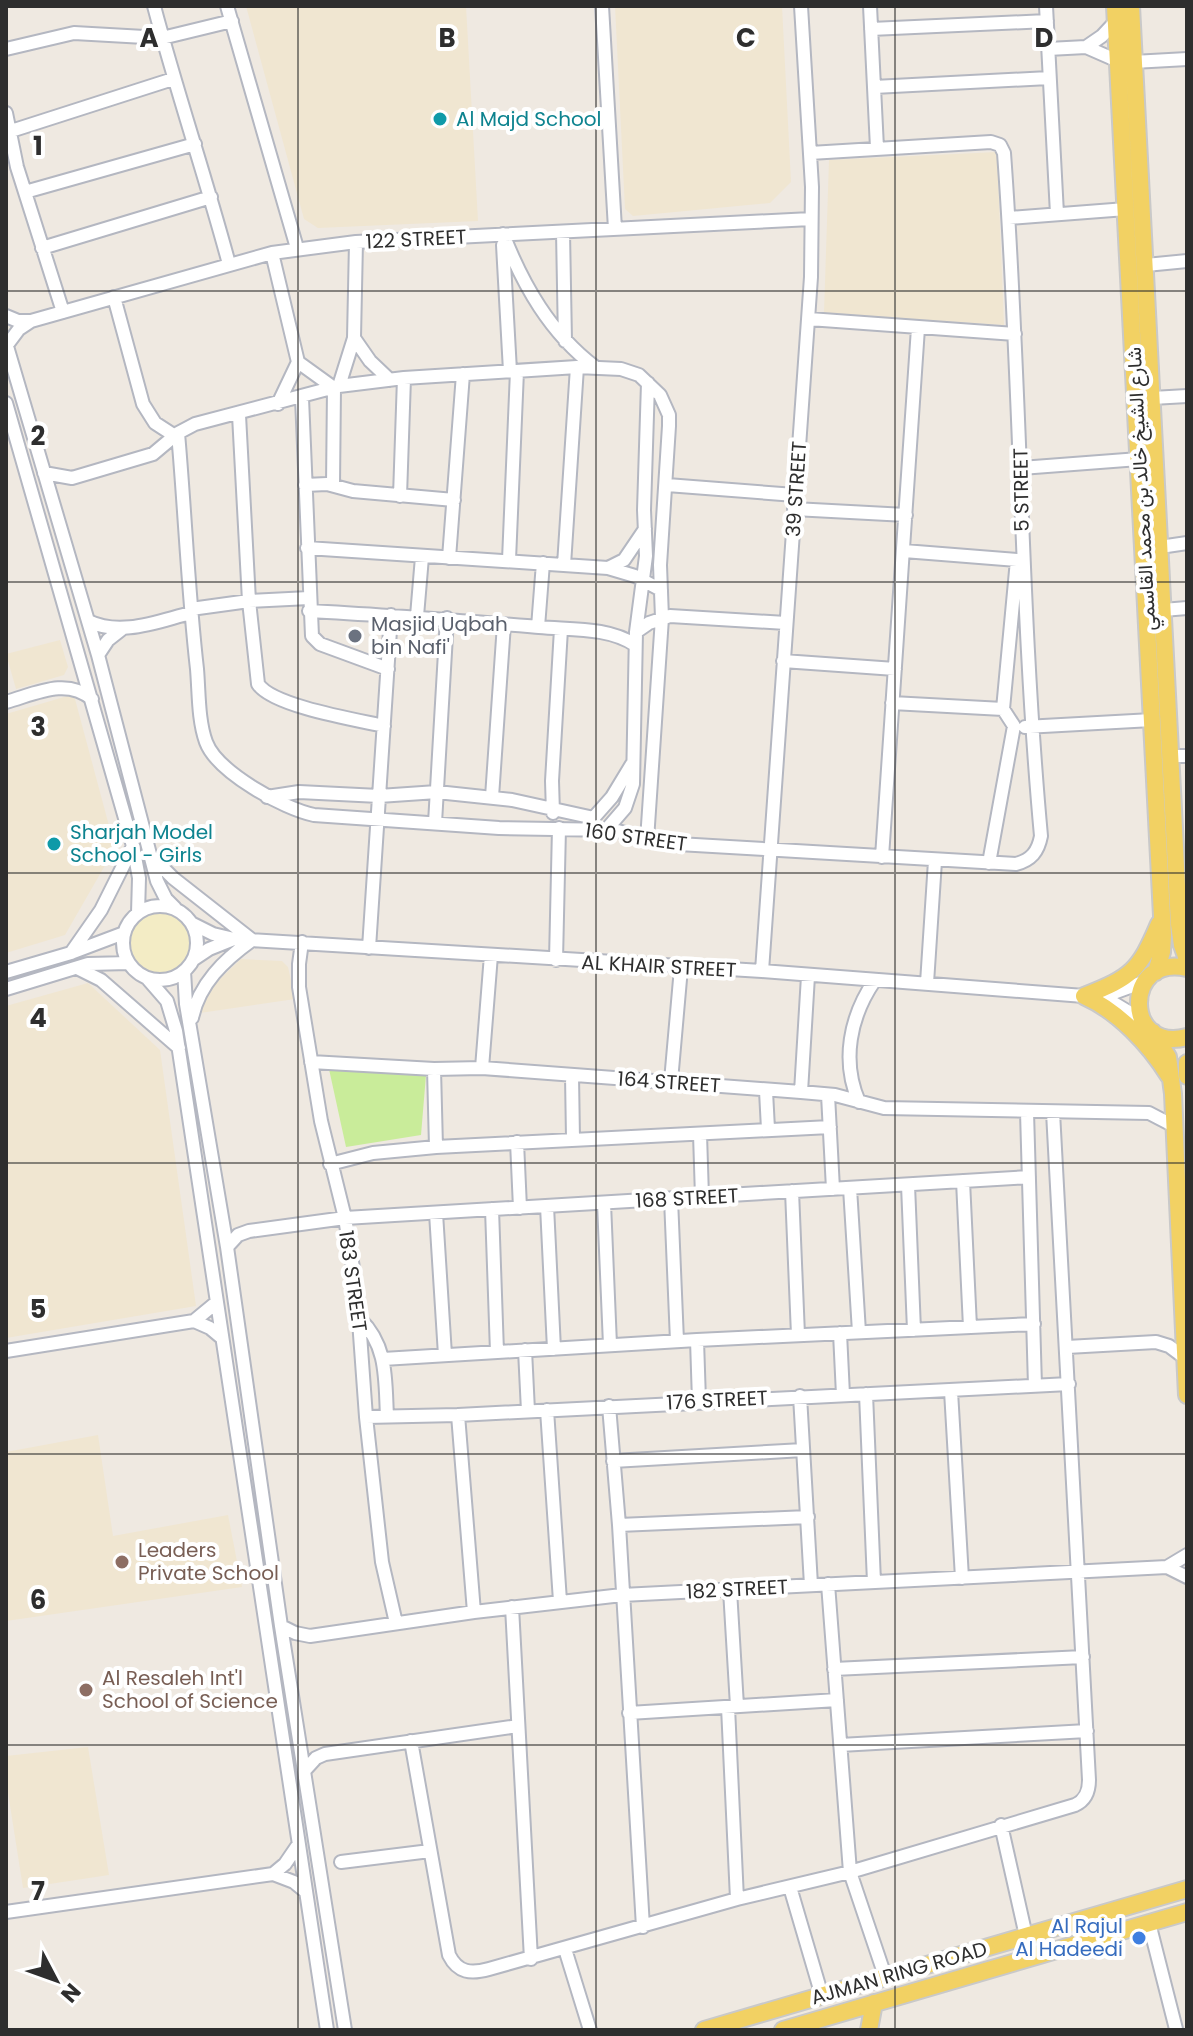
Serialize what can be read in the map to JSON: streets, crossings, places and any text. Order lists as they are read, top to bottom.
{
  "streets": {
    "main road": ["شارع الشيخ خالد بن محمد القاسمي", "AJMAN RING ROAD"],
    "street": [
      "122 STREET",
      "39 STREET",
      "5 STREET",
      "160 STREET",
      "AL KHAIR STREET",
      "164 STREET",
      "168 STREET",
      "183 STREET",
      "176 STREET",
      "182 STREET"
    ]
  },
  "crossings": [
    ["122 STREET", "39 STREET"],
    ["39 STREET", "160 STREET"],
    ["39 STREET", "AL KHAIR STREET"],
    ["شارع الشيخ خالد بن محمد القاسمي", "AL KHAIR STREET"],
    ["5 STREET", "160 STREET"],
    ["AL KHAIR STREET", "183 STREET"],
    ["164 STREET", "183 STREET"],
    ["168 STREET", "183 STREET"],
    ["183 STREET", "176 STREET"],
    ["183 STREET", "182 STREET"]
  ],
  "places": [
    "Al Majd School",
    "Masjid Uqbah bin Nafi'",
    "Sharjah Model School - Girls",
    "Leaders Private School",
    "Al Resaleh Int'l School of Science",
    "Al Rajul Al Hadeedi"
  ],
  "north": "bottom right",
  "grid": {
    "columns": [
      "A",
      "B",
      "C",
      "D"
    ],
    "rows": [
      "1",
      "2",
      "3",
      "4",
      "5",
      "6",
      "7"
    ]
  }
}
